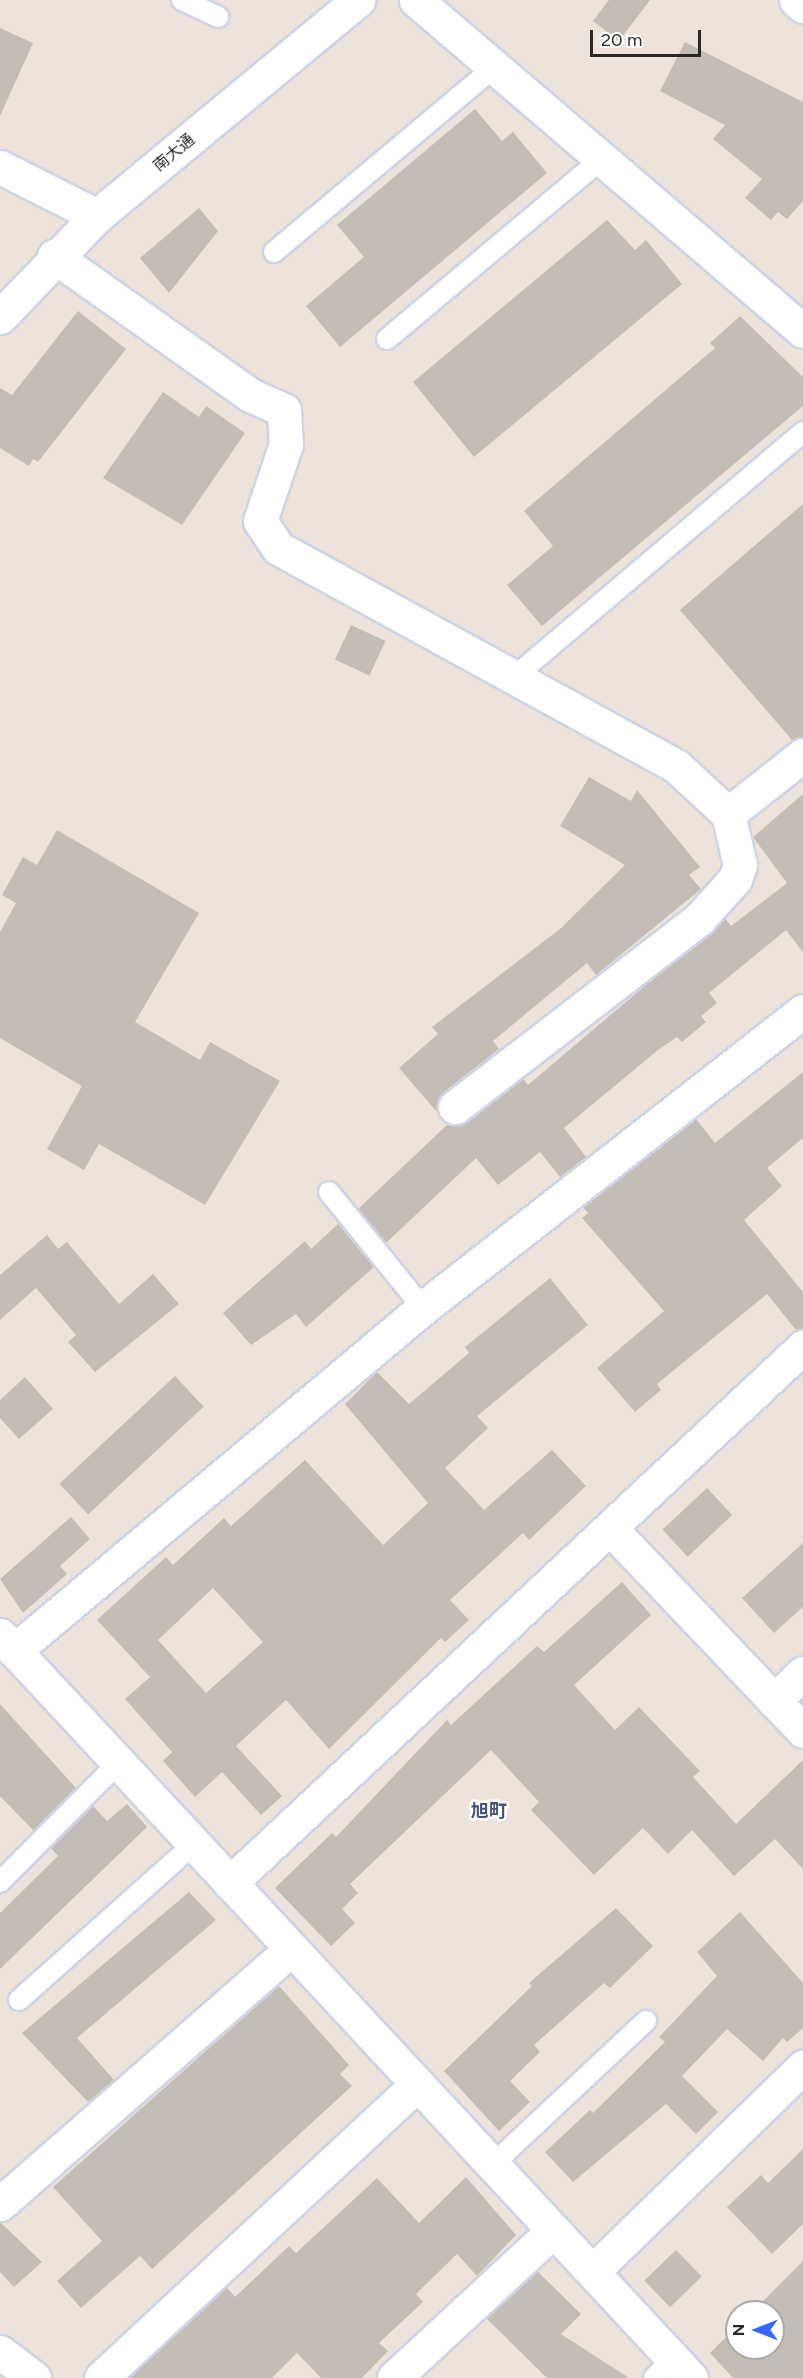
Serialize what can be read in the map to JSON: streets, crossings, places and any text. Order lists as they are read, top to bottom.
{
  "streets": {
    "street": ["南大通"]
  },
  "districts": ["旭町"],
  "scale_bar": "20 m",
  "north": "left"
}
